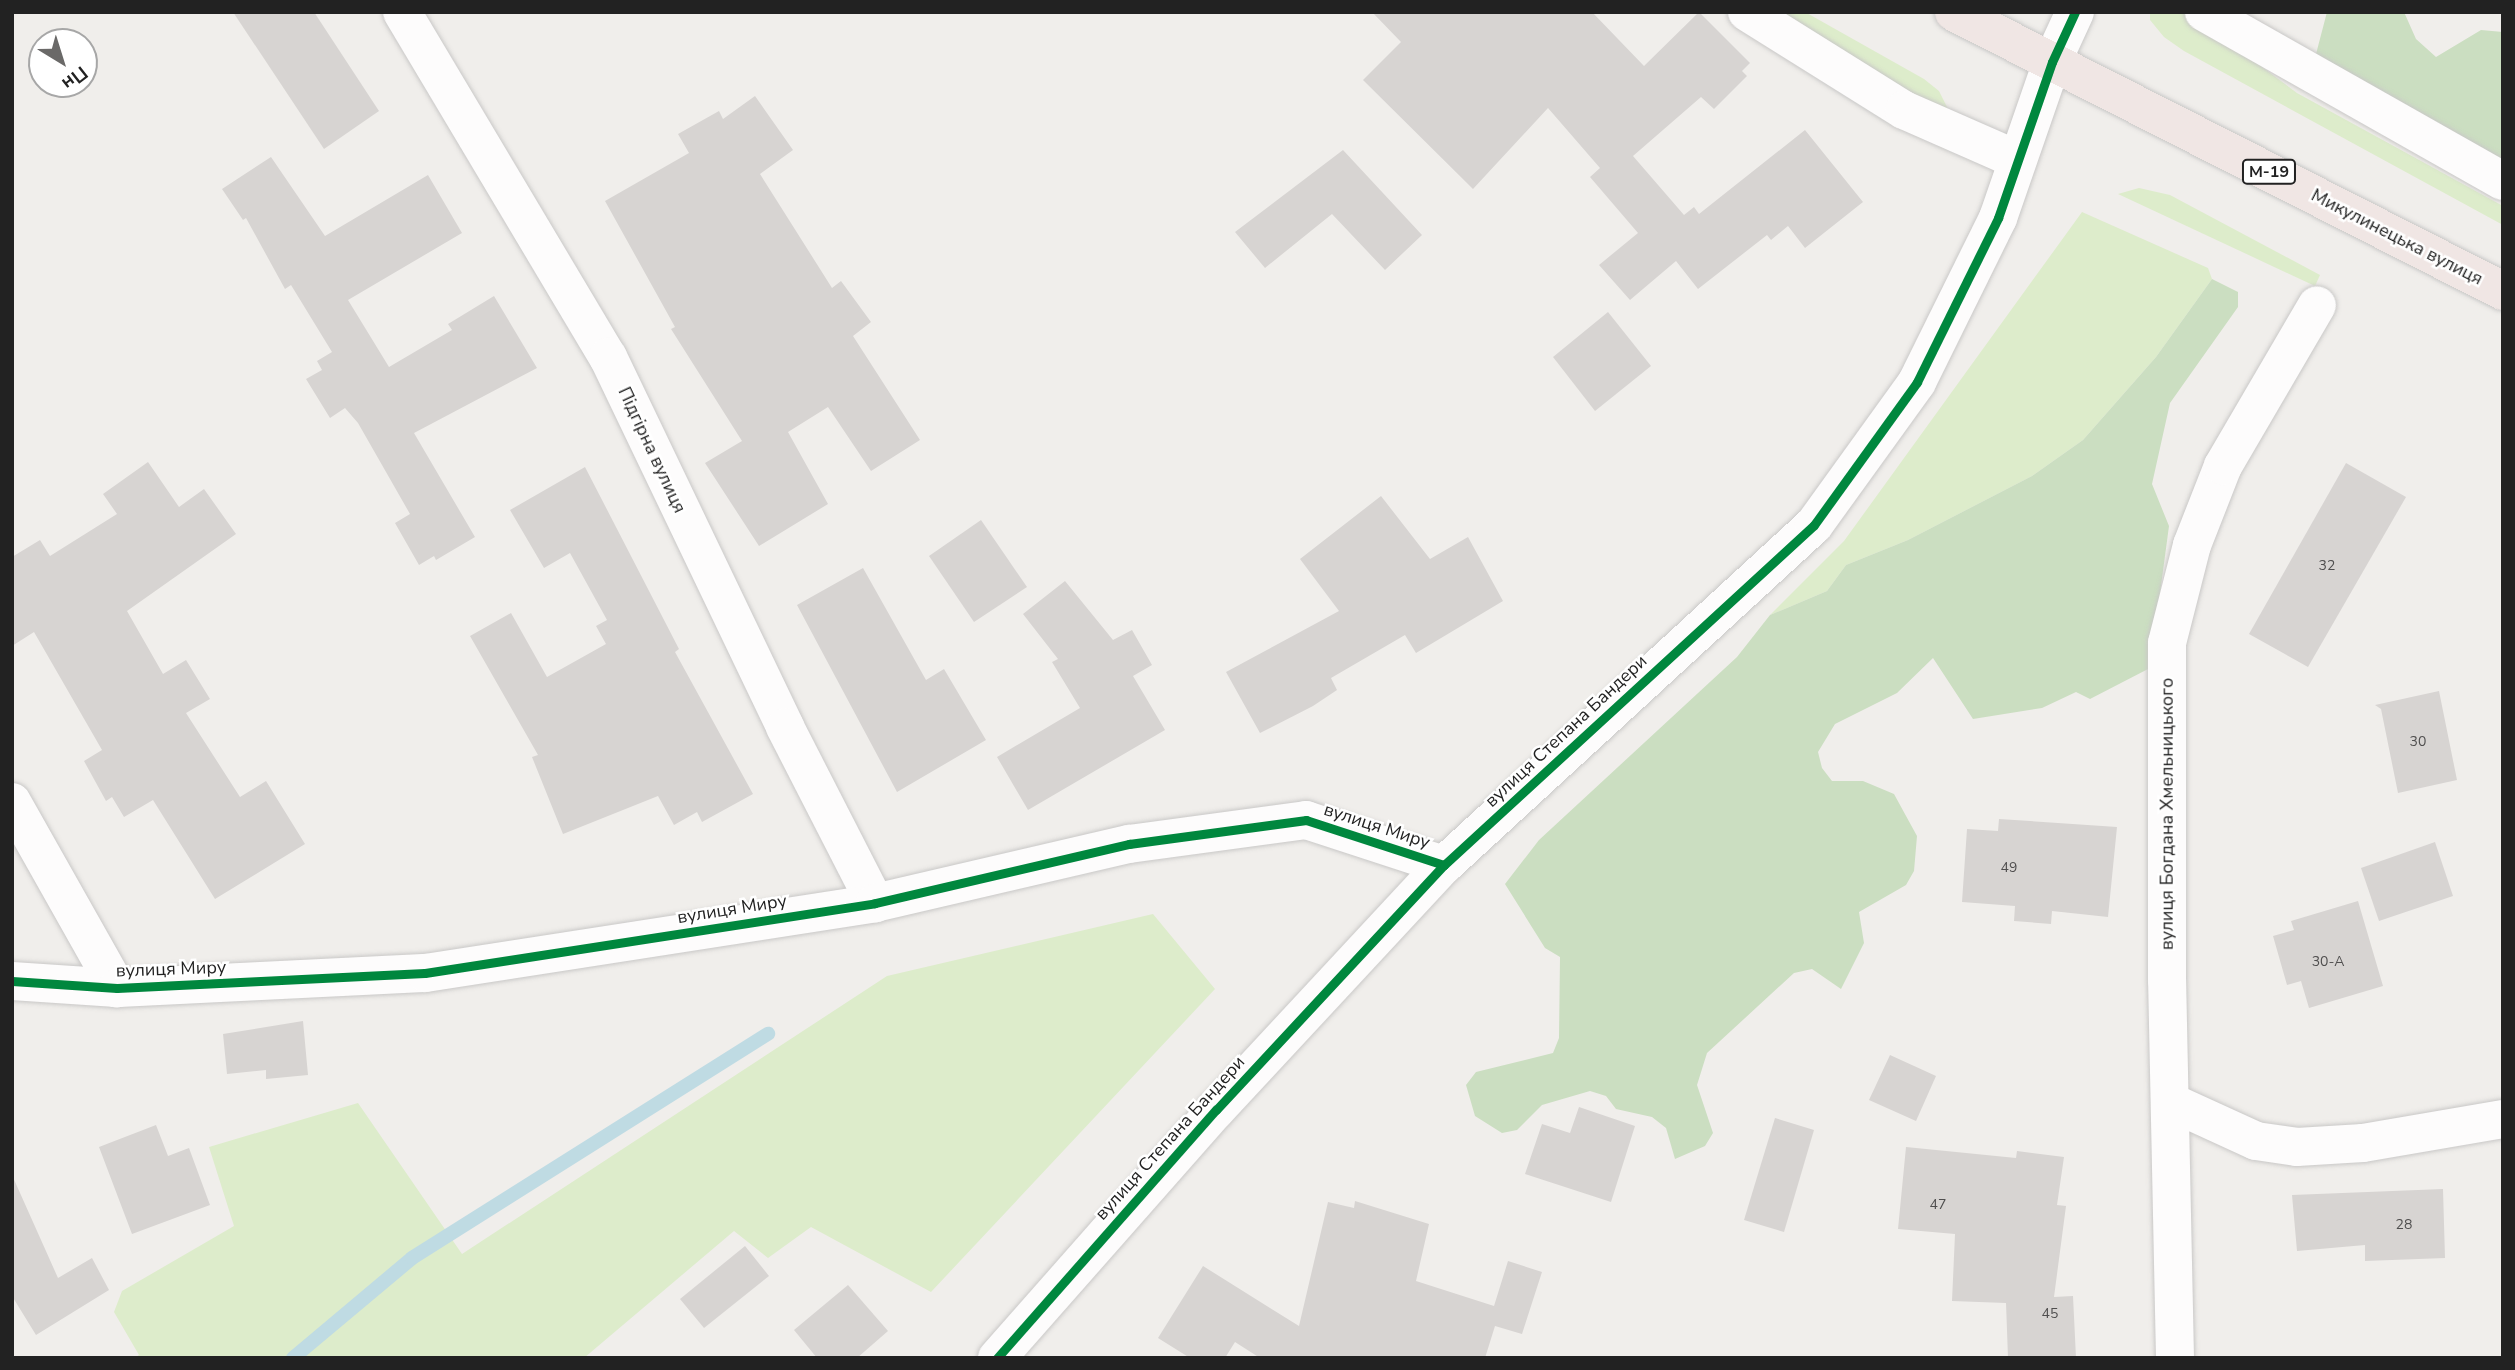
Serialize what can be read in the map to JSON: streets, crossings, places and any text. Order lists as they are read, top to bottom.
{
  "streets": {
    "highway": ["М-19", "Микулинецька вулиця"],
    "street": [
      "Підгірна вулиця",
      "вулиця Степана Бандери",
      "вулиця Богдана Хмельницького",
      "вулиця Миру"
    ]
  },
  "crossings": [
    ["Микулинецька вулиця", "вулиця Степана Бандери"],
    ["Підгірна вулиця", "вулиця Миру"],
    ["вулиця Степана Бандери", "вулиця Миру"]
  ],
  "house_numbers": [
    "32",
    "30",
    "49",
    "30-А",
    "47",
    "28",
    "45"
  ],
  "north": "bottom right"
}
